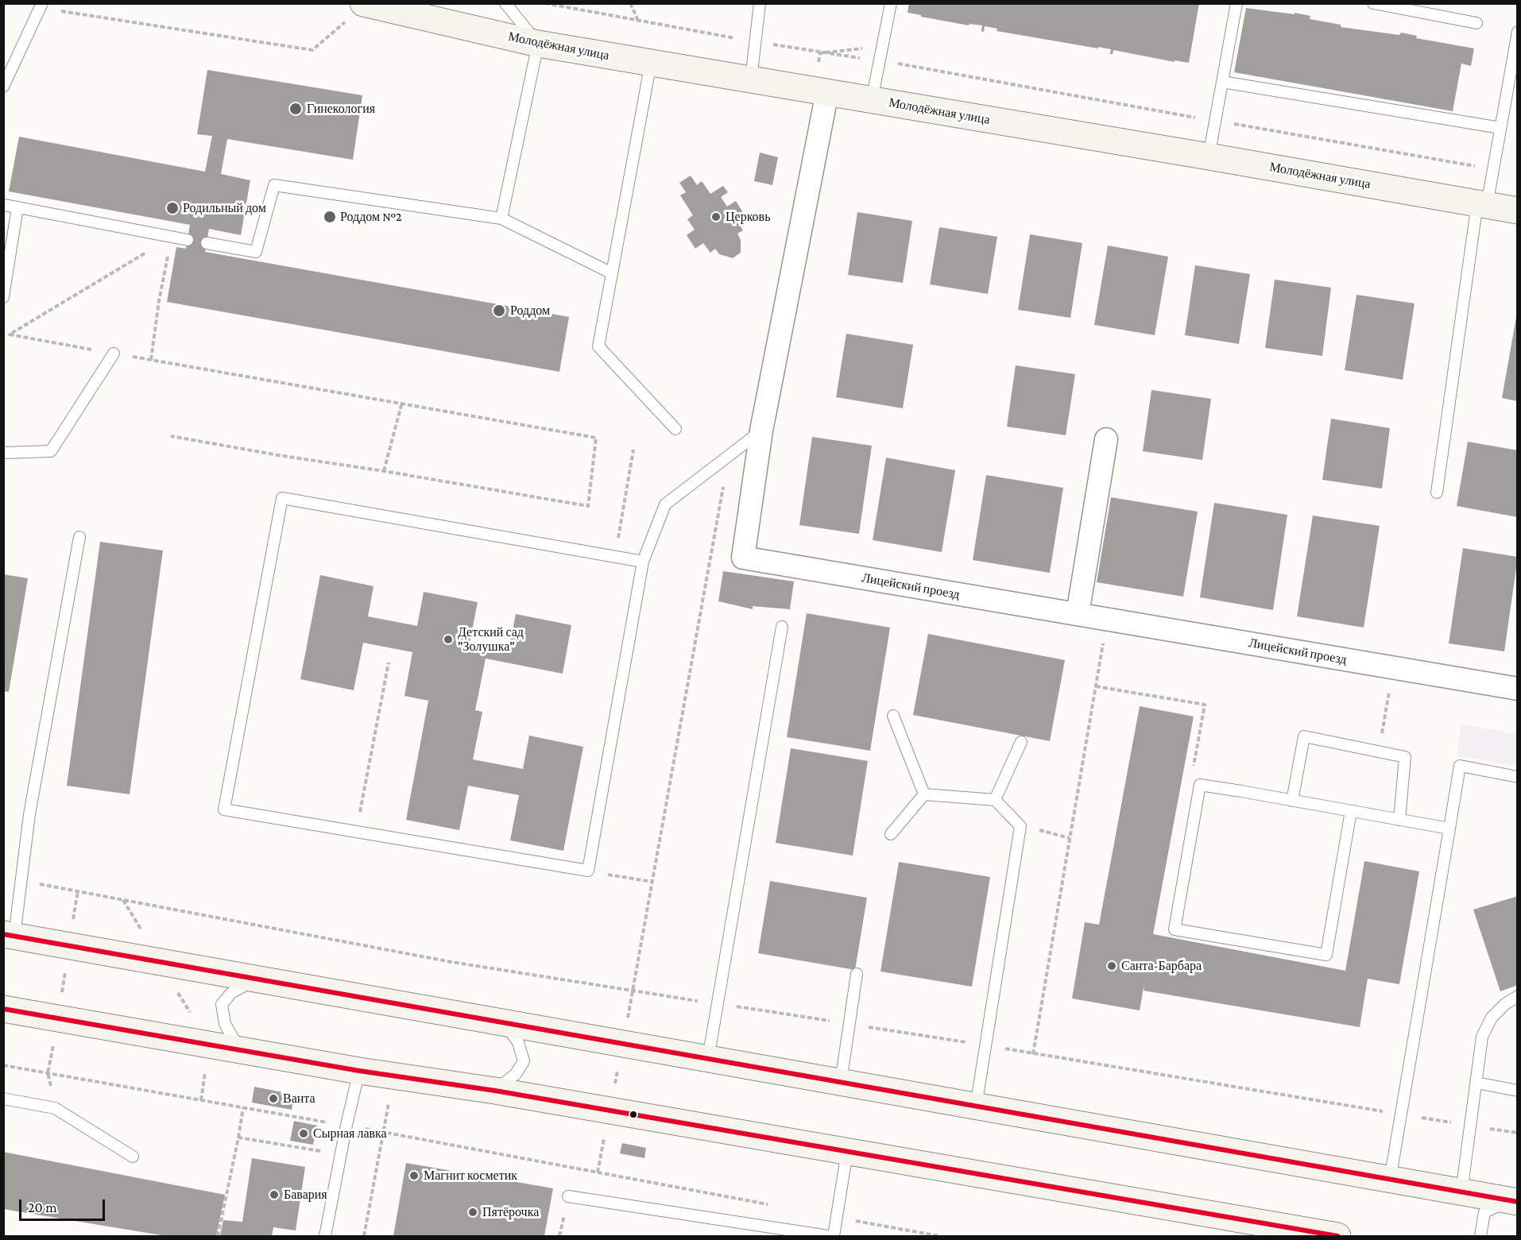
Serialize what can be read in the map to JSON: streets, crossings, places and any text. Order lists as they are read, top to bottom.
{
  "streets": {
    "street": ["Молодёжная улица", "Лицейский проезд"]
  },
  "places": [
    "Гинекология",
    "Родильный дом",
    "Роддом №2",
    "Церковь",
    "Роддом",
    "Детский сад \"Золушка\"",
    "Санта-Барбара",
    "Ванта",
    "Сырная лавка",
    "Магнит косметик",
    "Бавария",
    "Пятёрочка"
  ],
  "scale_bar": "20 m"
}
